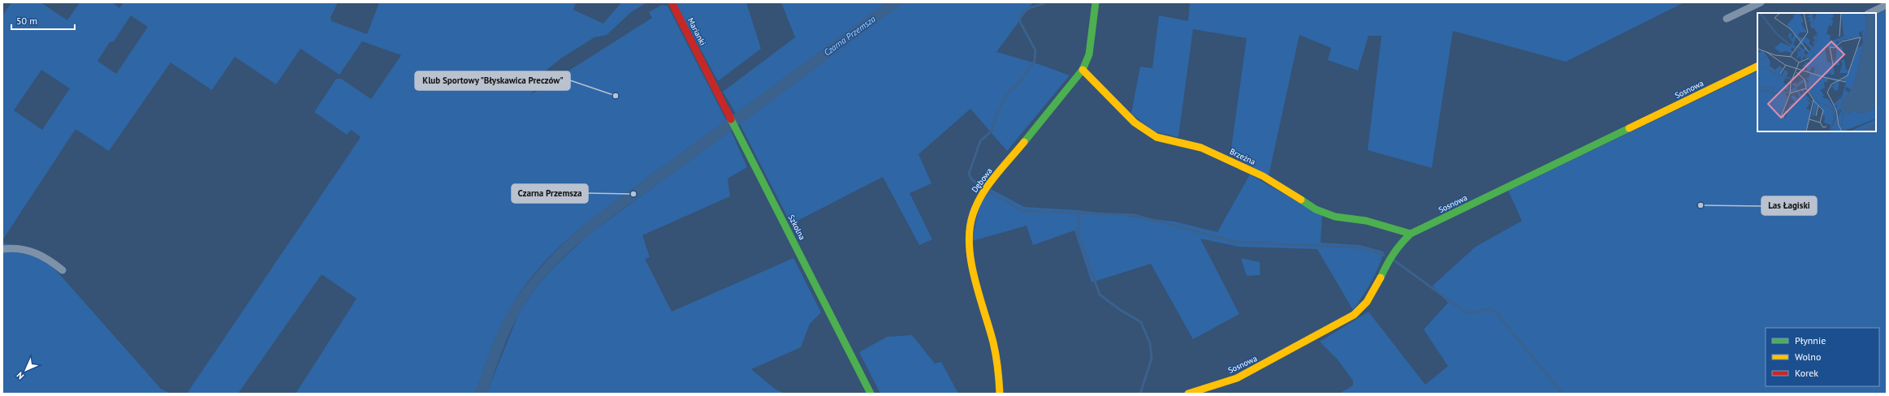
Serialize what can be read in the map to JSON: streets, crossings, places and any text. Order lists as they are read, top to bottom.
{
  "streets": {
    "street": [
      "Marianki",
      "Sosnowa",
      "Brzeźna",
      "Dębowa",
      "Szkolna"
    ]
  },
  "crossings": [
    ["Marianki", "Szkolna"],
    ["Sosnowa", "Brzeźna"],
    ["Brzeźna", "Dębowa"]
  ],
  "water": ["Czarna Przemsza"],
  "places": ["Klub Sportowy \"Błyskawica Preczów\"", "Czarna Przemsza", "Las Łagiski"],
  "legend": ["Płynnie", "Wolno", "Korek"],
  "scale_bar": "50 m",
  "north": "bottom left"
}
